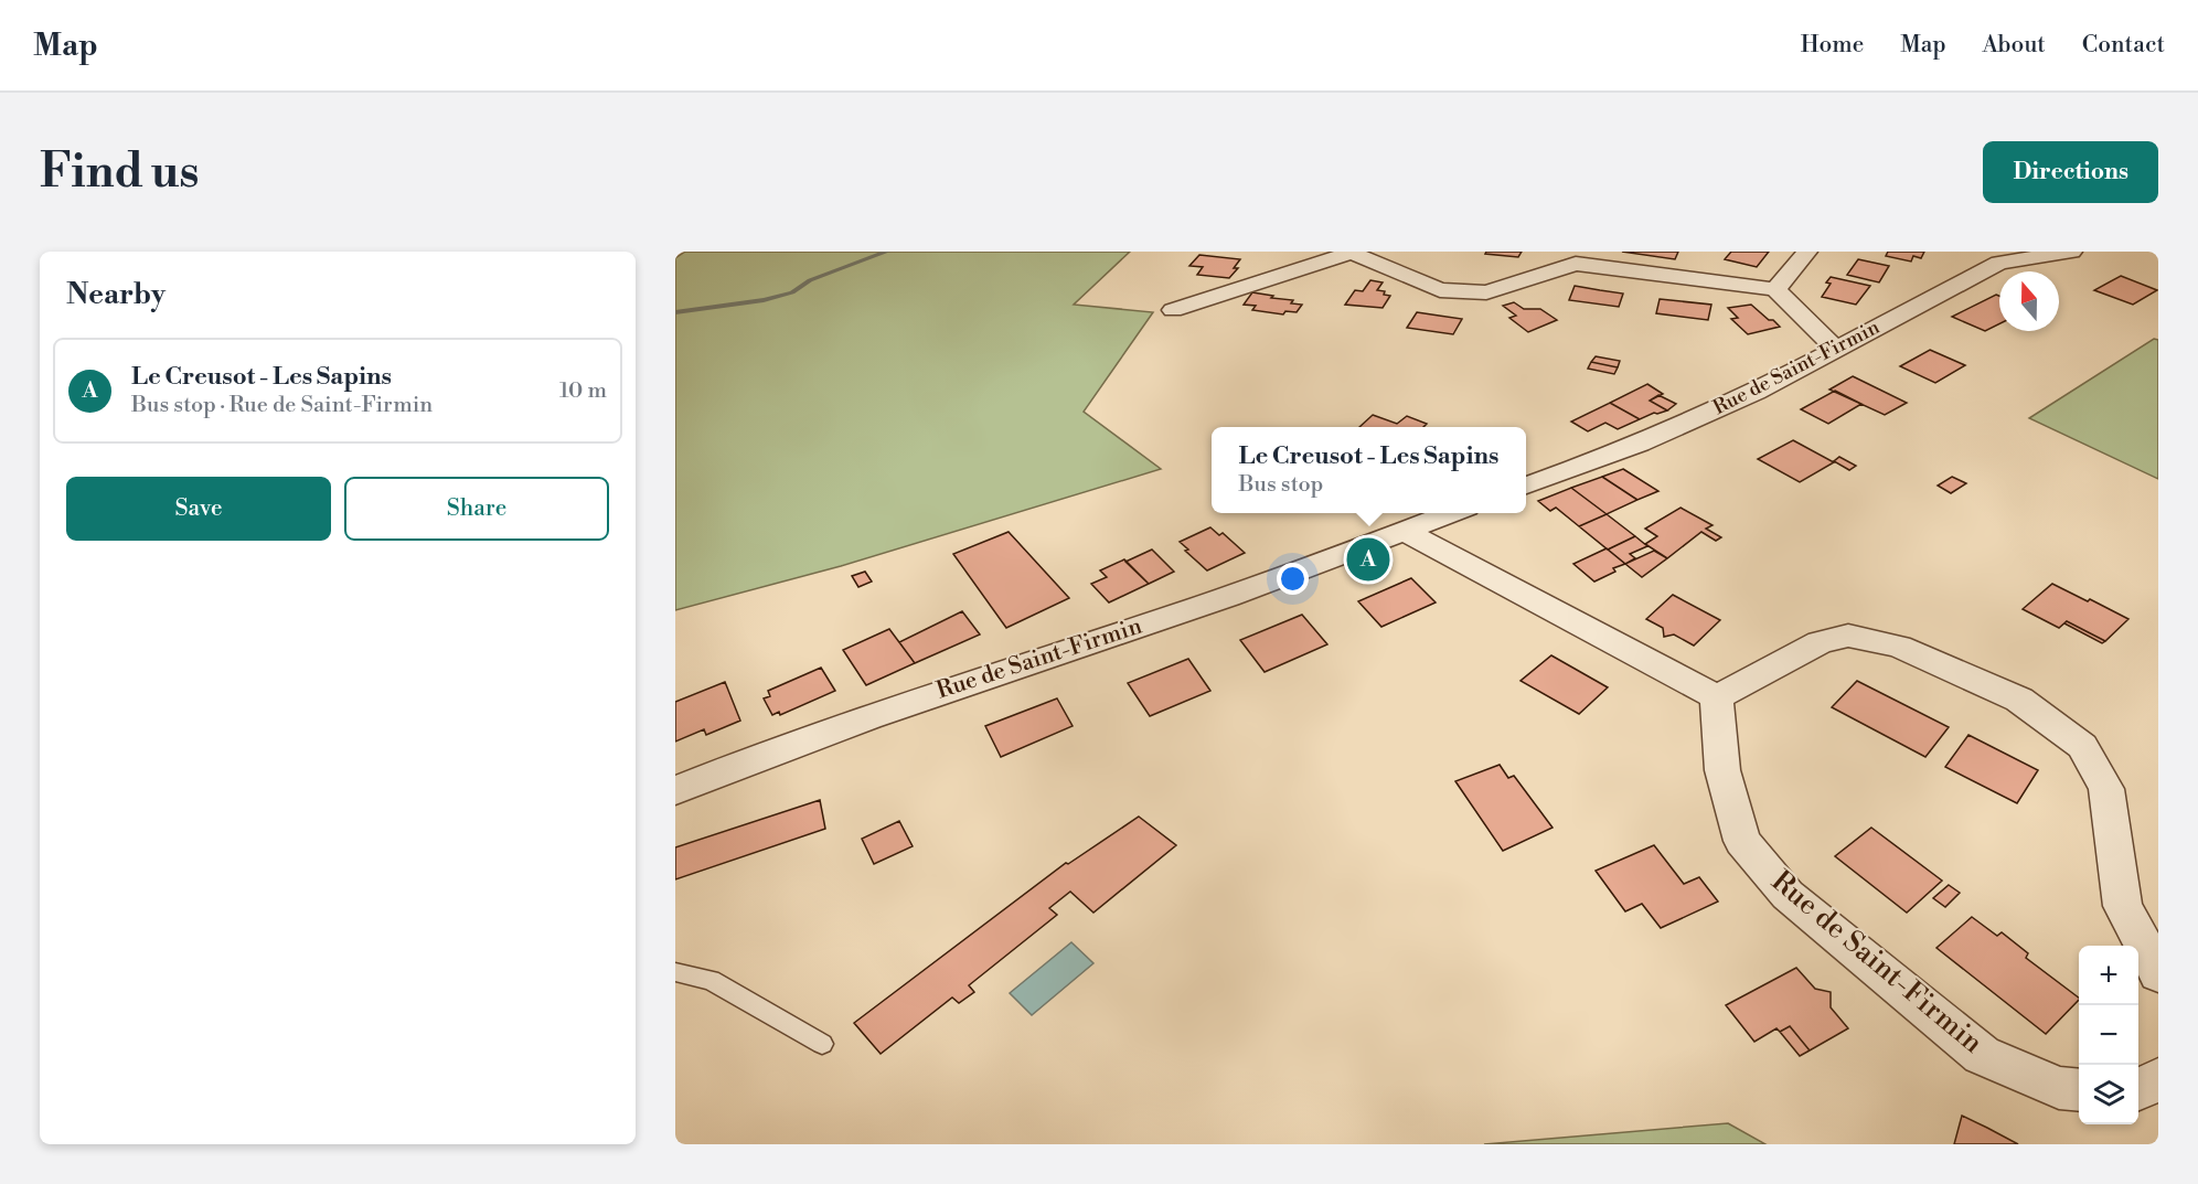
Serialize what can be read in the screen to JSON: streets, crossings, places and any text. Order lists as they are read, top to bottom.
{
  "streets": {
    "street": ["Rue de Saint-Firmin"]
  },
  "north": "top",
  "page": {
    "header": "Map",
    "nav": [
      "Home",
      "Map",
      "About",
      "Contact"
    ],
    "buttons": [
      "Directions",
      ["Save", "Share"]
    ],
    "title": "Find us",
    "heading": "Nearby",
    "list": [
      {
        "mark": "A",
        "name": "Le Creusot - Les Sapins",
        "note": "Bus stop · Rue de Saint-Firmin",
        "value": "10 m"
      }
    ],
    "popup": ["Le Creusot - Les Sapins", "Bus stop"],
    "pins": "A",
    "map_buttons": ["+", "−"]
  }
}
